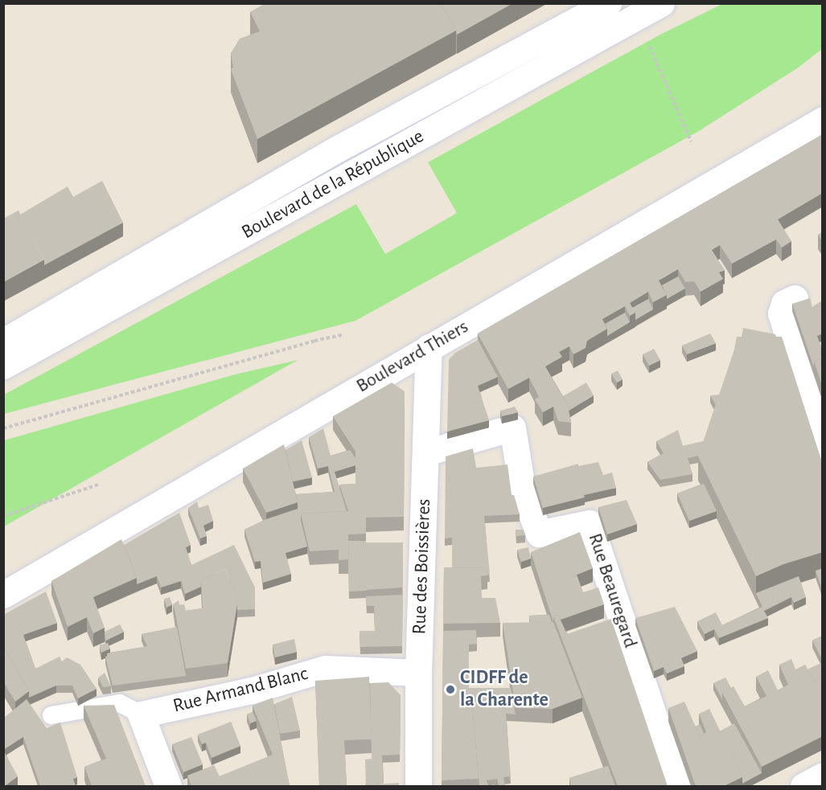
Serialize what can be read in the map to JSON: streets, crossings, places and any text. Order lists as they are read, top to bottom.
{
  "streets": {
    "street": [
      "Boulevard de la République",
      "Boulevard Thiers",
      "Rue des Boissières",
      "Rue Beauregard",
      "Rue Armand Blanc"
    ]
  },
  "crossings": [
    ["Boulevard Thiers", "Rue des Boissières"],
    ["Rue des Boissières", "Rue Beauregard"],
    ["Rue des Boissières", "Rue Armand Blanc"]
  ],
  "places": ["CIDFF de la Charente"]
}
